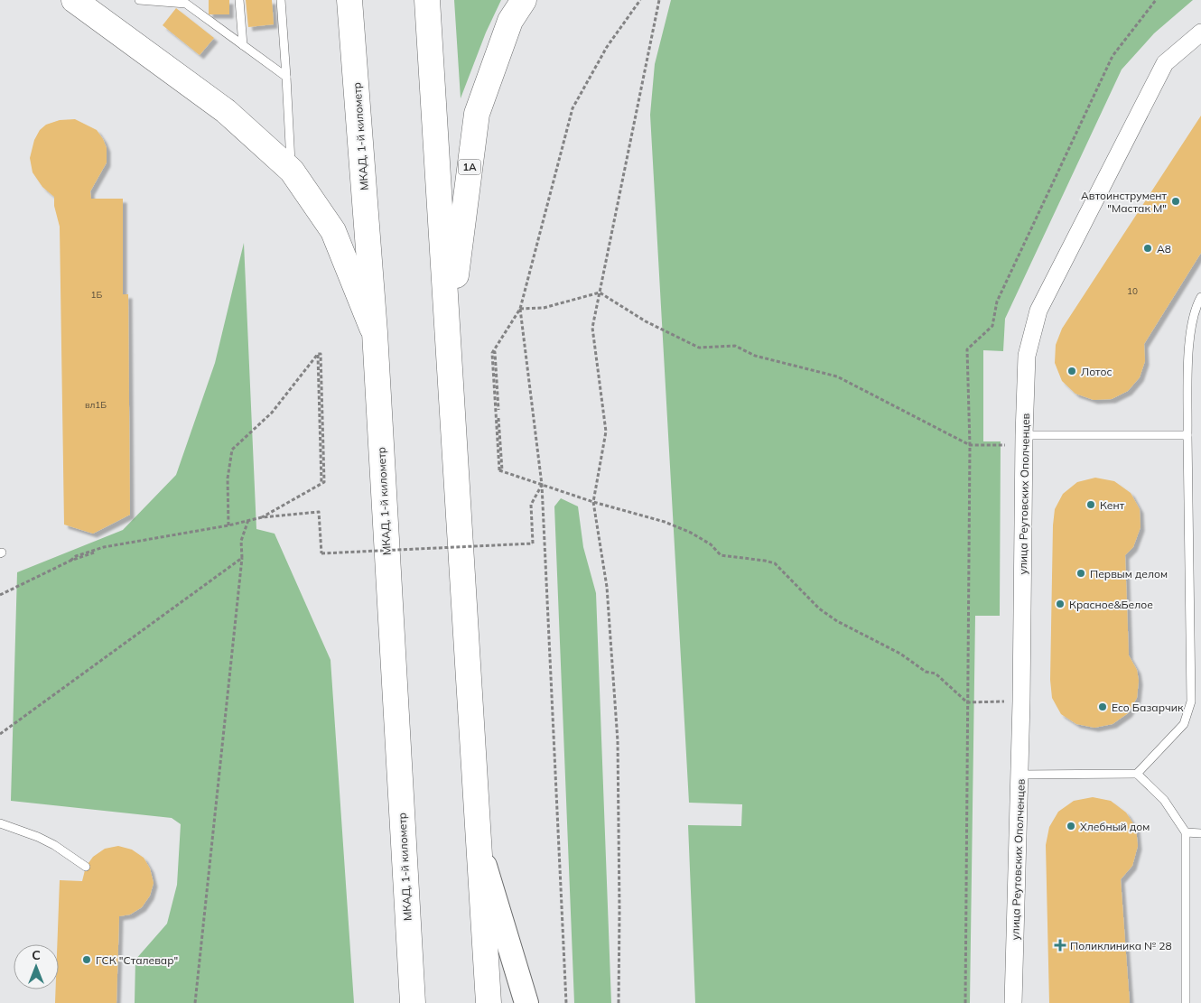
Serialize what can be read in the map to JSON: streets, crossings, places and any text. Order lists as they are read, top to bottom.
{
  "streets": {
    "main road": ["МКАД, 1-й километр", "1A"],
    "street": ["улица Реутовских Ополченцев"]
  },
  "places": {
    "other": [
      "Автоинструмент \"Мастак М\"",
      "А8",
      "Лотос",
      "Кент",
      "Первым делом",
      "Красное&Белое",
      "Eco Базарчик",
      "Хлебный дом",
      "ГСК \"Сталевар\""
    ],
    "health": ["Поликлиника № 28"]
  },
  "house_numbers": ["10", "1Б", "вл1Б"],
  "north": "top"
}
